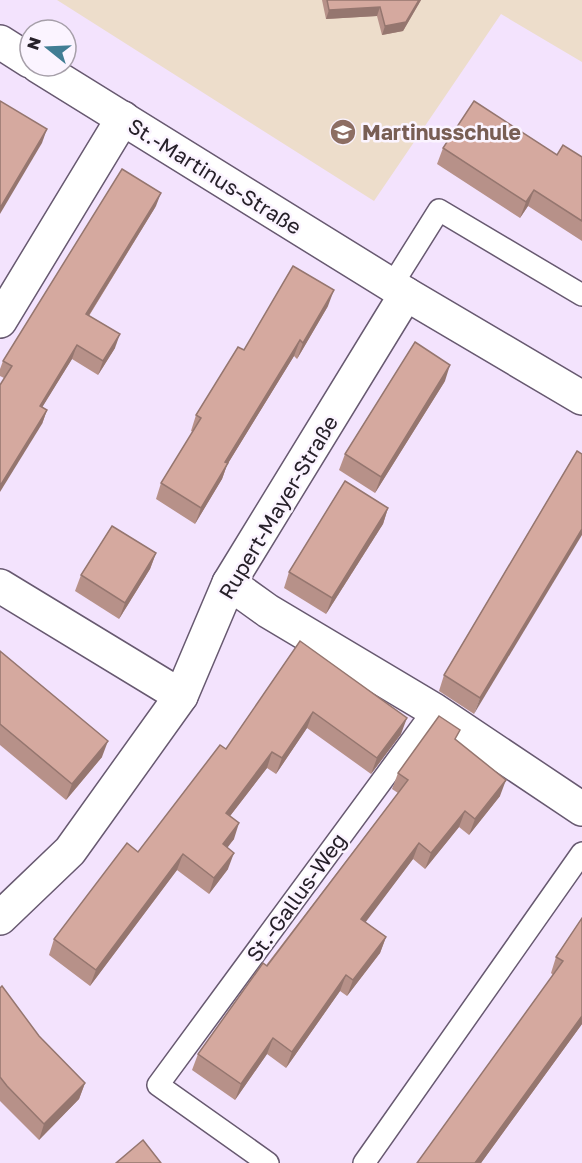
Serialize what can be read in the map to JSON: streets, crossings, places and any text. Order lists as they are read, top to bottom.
{
  "streets": {
    "street": ["St.-Martinus-Straße", "Rupert-Mayer-Straße"],
    "lane": ["St.-Gallus-Weg"]
  },
  "crossings": [
    ["St.-Martinus-Straße", "Rupert-Mayer-Straße"]
  ],
  "places": {
    "school or university": ["Martinusschule"]
  },
  "north": "left"
}
